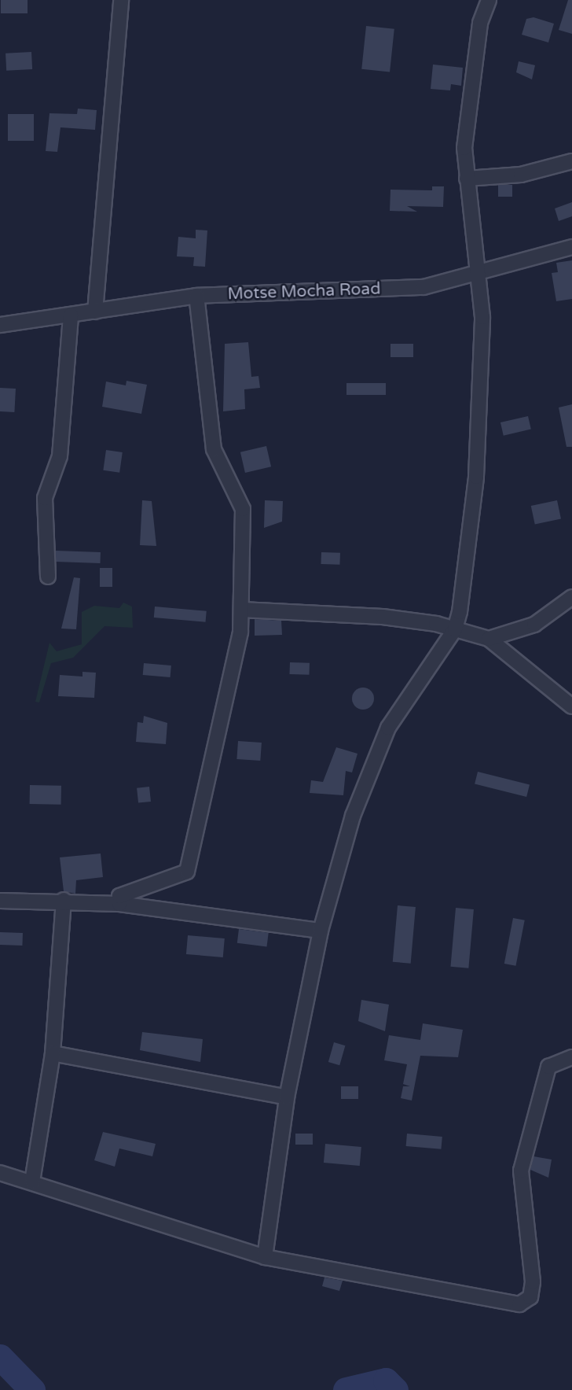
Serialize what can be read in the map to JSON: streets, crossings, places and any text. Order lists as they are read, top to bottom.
{
  "streets": {
    "street": ["Motse Mocha Road"]
  }
}
